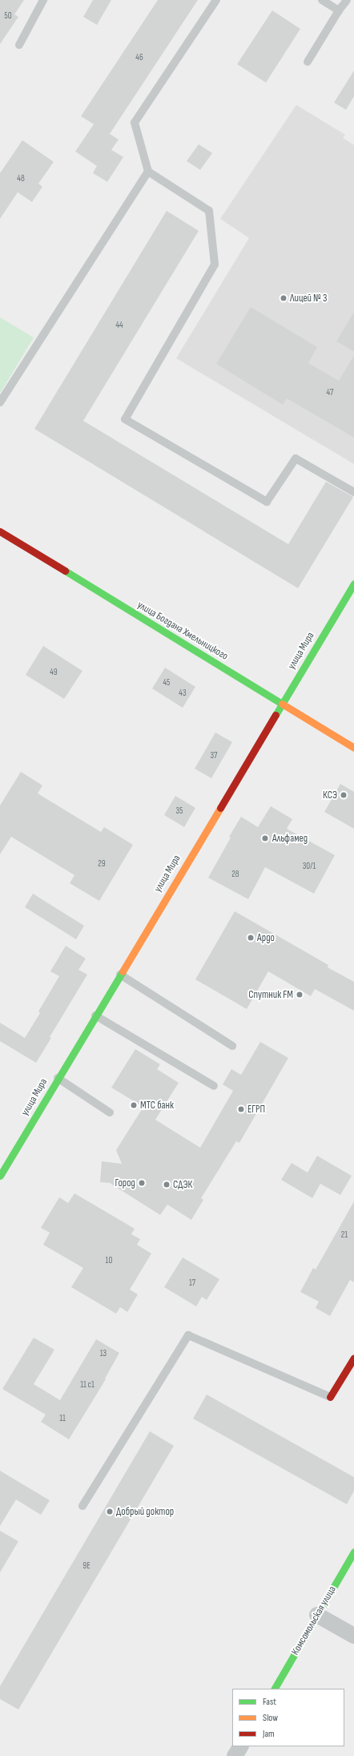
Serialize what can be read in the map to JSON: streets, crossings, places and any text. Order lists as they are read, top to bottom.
{
  "streets": {
    "main road": ["улица Богдана Хмельницкого", "улица Мира", "Комсомольская улица"]
  },
  "crossings": [
    ["улица Богдана Хмельницкого", "улица Мира"]
  ],
  "places": [
    "Лицей № 3",
    "КСЭ",
    "Альфамед",
    "Ардо",
    "Спутник FM",
    "МТС банк",
    "ЕГРП",
    "Город",
    "СДЭК",
    "Добрый доктор"
  ],
  "house_numbers": [
    "50",
    "46",
    "48",
    "44",
    "47",
    "49",
    "45",
    "43",
    "37",
    "35",
    "29",
    "30/1",
    "28",
    "21",
    "10",
    "17",
    "13",
    "11 с1",
    "11",
    "9Е"
  ],
  "legend": ["Fast", "Slow", "Jam"]
}
